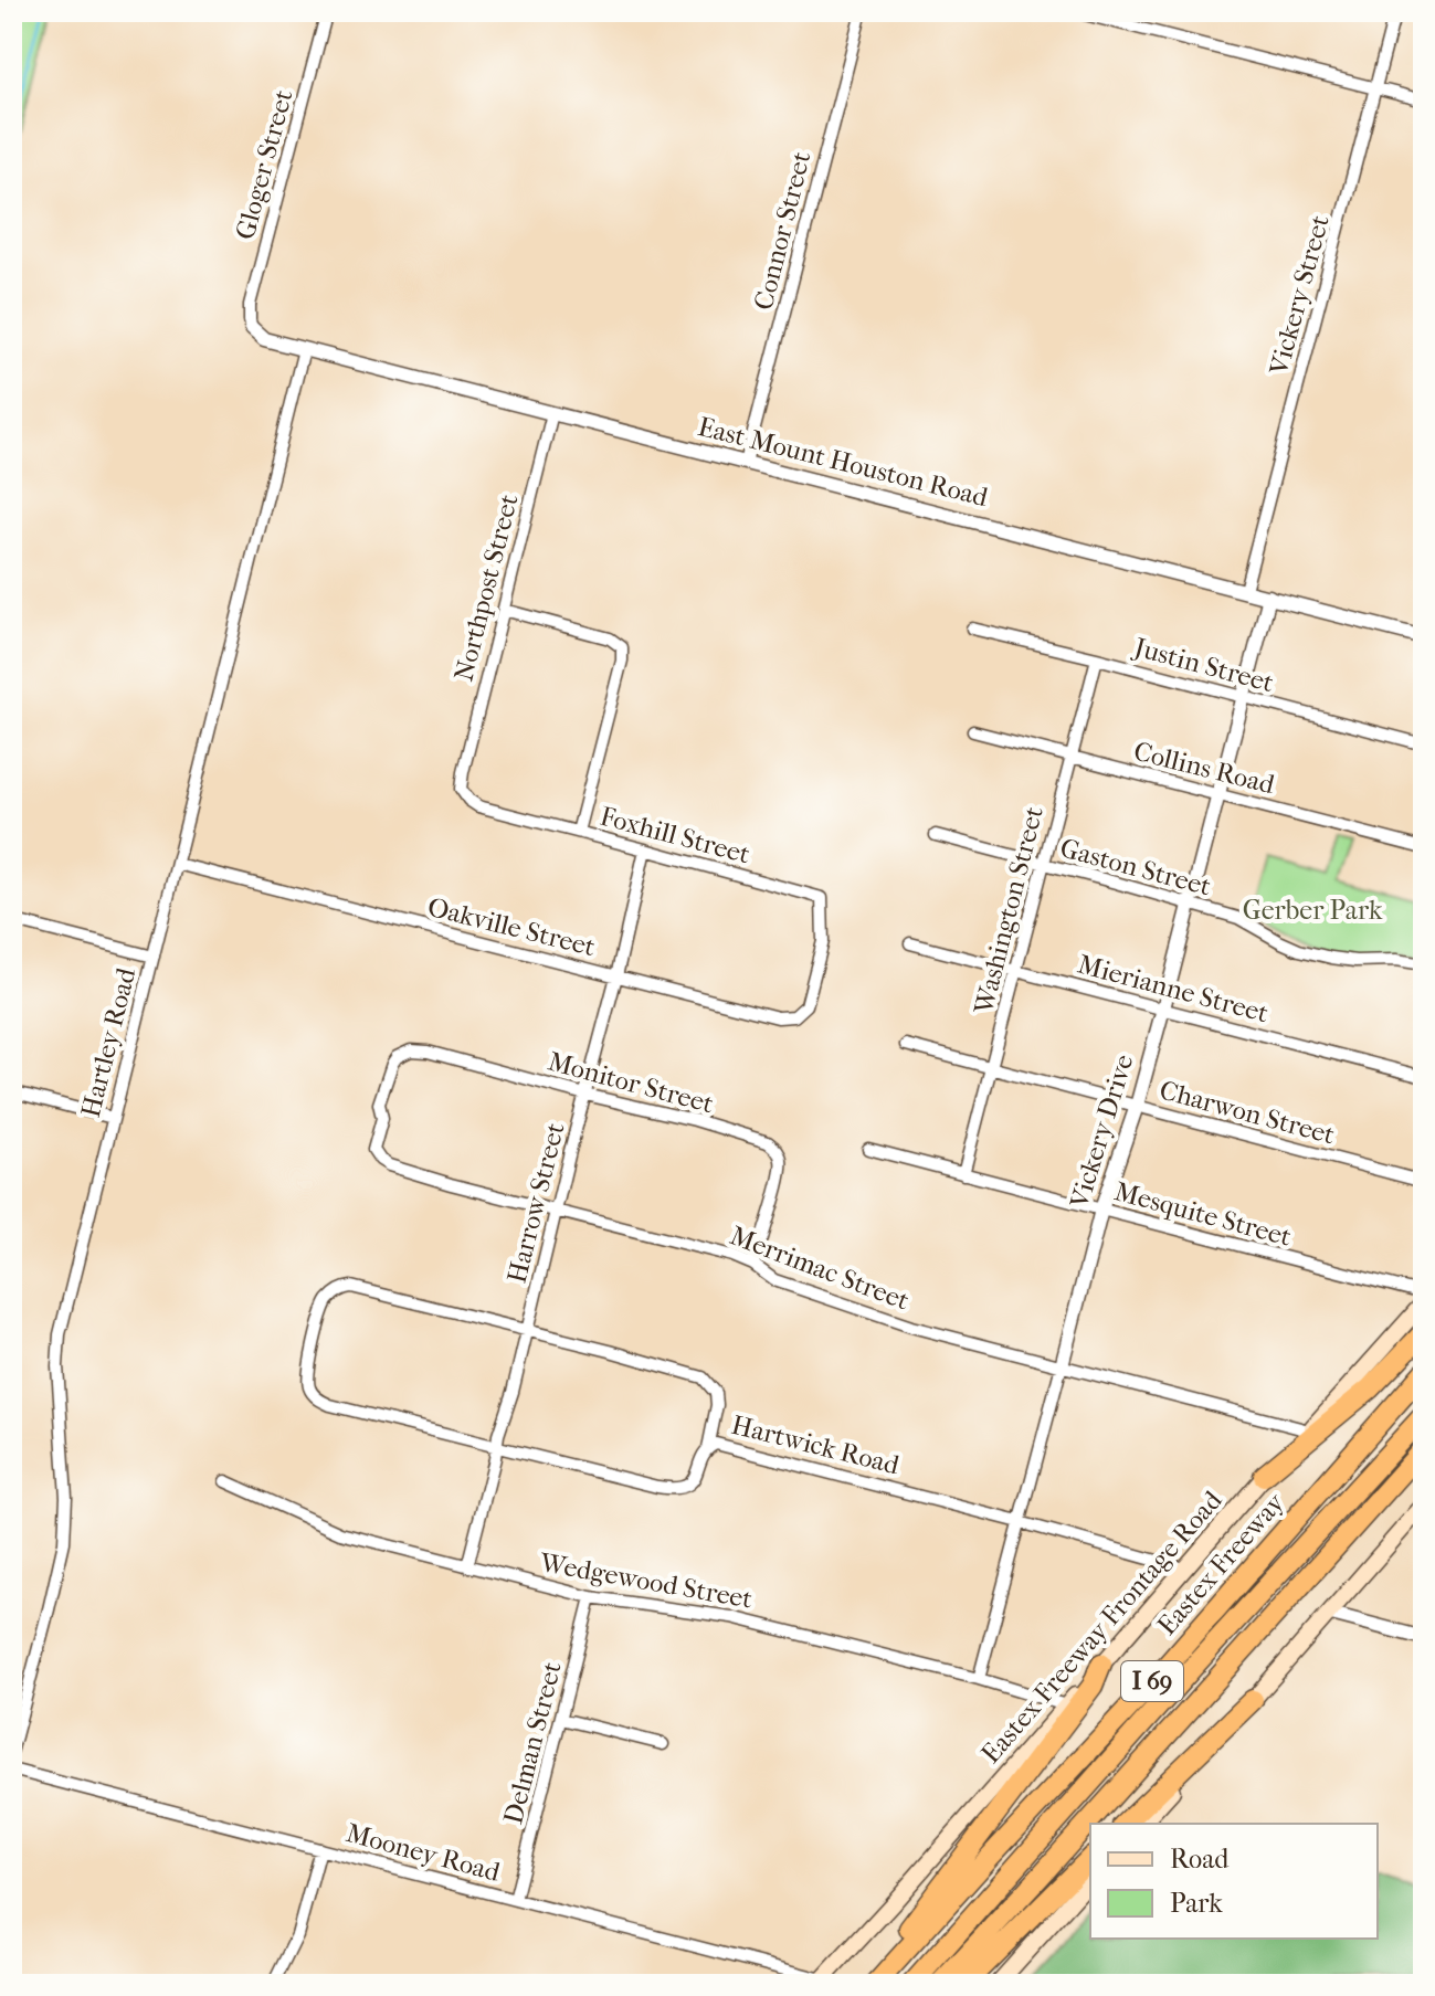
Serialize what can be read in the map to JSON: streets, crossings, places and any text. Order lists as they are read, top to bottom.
{
  "streets": {
    "highway": ["Eastex Freeway", "I 69"],
    "main road": ["Eastex Freeway Frontage Road"],
    "street": [
      "Gloger Street",
      "Connor Street",
      "Vickery Street",
      "East Mount Houston Road",
      "Northpost Street",
      "Justin Street",
      "Collins Road",
      "Foxhill Street",
      "Gaston Street",
      "Washington Street",
      "Oakville Street",
      "Mierianne Street",
      "Hartley Road",
      "Monitor Street",
      "Charwon Street",
      "Vickery Drive",
      "Harrow Street",
      "Mesquite Street",
      "Merrimac Street",
      "Hartwick Road",
      "Wedgewood Street",
      "Delman Street",
      "Mooney Road"
    ]
  },
  "crossings": [
    ["Gloger Street", "East Mount Houston Road"],
    ["Connor Street", "East Mount Houston Road"],
    ["Vickery Street", "East Mount Houston Road"],
    ["East Mount Houston Road", "Northpost Street"],
    ["East Mount Houston Road", "Hartley Road"],
    ["East Mount Houston Road", "Vickery Drive"],
    ["Northpost Street", "Foxhill Street"],
    ["Justin Street", "Washington Street"],
    ["Justin Street", "Vickery Drive"],
    ["Collins Road", "Washington Street"],
    ["Collins Road", "Vickery Drive"],
    ["Foxhill Street", "Oakville Street"],
    ["Foxhill Street", "Harrow Street"],
    ["Gaston Street", "Washington Street"],
    ["Gaston Street", "Vickery Drive"],
    ["Washington Street", "Mierianne Street"],
    ["Washington Street", "Charwon Street"],
    ["Washington Street", "Mesquite Street"],
    ["Oakville Street", "Hartley Road"],
    ["Oakville Street", "Harrow Street"],
    ["Mierianne Street", "Vickery Drive"],
    ["Monitor Street", "Harrow Street"],
    ["Monitor Street", "Merrimac Street"],
    ["Charwon Street", "Vickery Drive"],
    ["Vickery Drive", "Mesquite Street"],
    ["Vickery Drive", "Merrimac Street"],
    ["Vickery Drive", "Hartwick Road"],
    ["Vickery Drive", "Wedgewood Street"],
    ["Harrow Street", "Merrimac Street"],
    ["Harrow Street", "Hartwick Road"],
    ["Harrow Street", "Wedgewood Street"],
    ["Merrimac Street", "Eastex Freeway Frontage Road"],
    ["Hartwick Road", "Eastex Freeway Frontage Road"],
    ["Wedgewood Street", "Eastex Freeway Frontage Road"],
    ["Wedgewood Street", "Delman Street"],
    ["Eastex Freeway Frontage Road", "Mooney Road"],
    ["Delman Street", "Mooney Road"]
  ],
  "parks": ["Gerber Park"],
  "legend": ["Road", "Park"]
}
